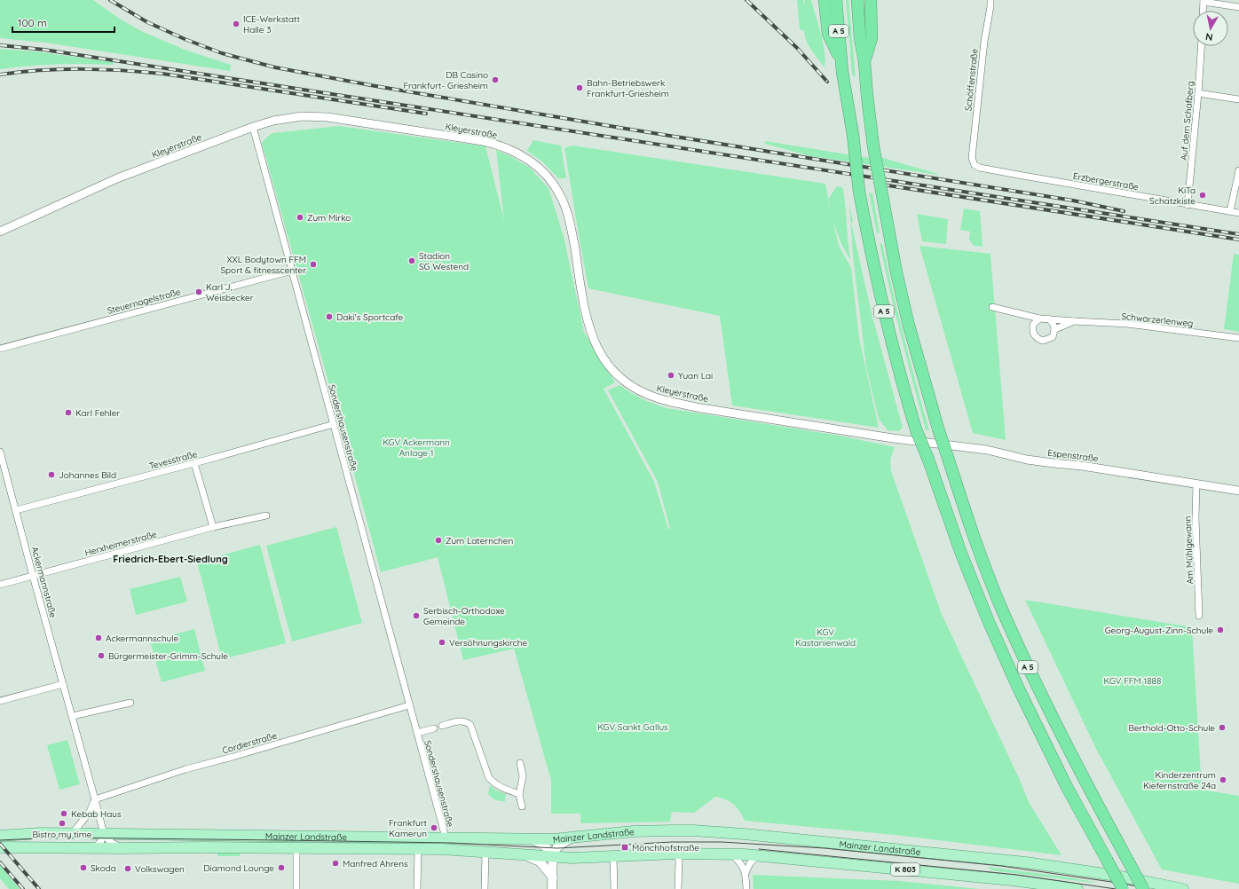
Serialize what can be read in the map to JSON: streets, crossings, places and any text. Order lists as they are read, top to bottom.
{
  "streets": {
    "highway": ["A 5"],
    "main road": ["Mainzer Landstraße", "K 803"],
    "street": [
      "Schöffenstraße",
      "Auf dem Schafberg",
      "Kleyerstraße",
      "Erzbergerstraße",
      "Steuernagelstraße",
      "Schwarzerlenweg",
      "Sondershausenstraße",
      "Espenstraße",
      "Tevesstraße",
      "Herxheimerstraße",
      "Am Mühlgewann",
      "Ackermannstraße",
      "Cordierstraße"
    ]
  },
  "crossings": [
    ["Schöffenstraße", "Erzbergerstraße"],
    ["Auf dem Schafberg", "Erzbergerstraße"],
    ["Kleyerstraße", "Sondershausenstraße"],
    ["Kleyerstraße", "Espenstraße"],
    ["Steuernagelstraße", "Sondershausenstraße"],
    ["Sondershausenstraße", "Tevesstraße"],
    ["Sondershausenstraße", "Cordierstraße"],
    ["Sondershausenstraße", "Mainzer Landstraße"],
    ["Espenstraße", "Am Mühlgewann"],
    ["Tevesstraße", "Ackermannstraße"],
    ["Herxheimerstraße", "Ackermannstraße"],
    ["Ackermannstraße", "Cordierstraße"],
    ["Ackermannstraße", "Mainzer Landstraße"]
  ],
  "districts": ["Friedrich-Ebert-Siedlung"],
  "parks": [
    "KGV Ackermann Anlage 1",
    "KGV Kastanienwald",
    "KGV FFM 1888",
    "KGV Sankt Gallus"
  ],
  "places": {
    "other": [
      "ICE-Werkstatt Halle 3",
      "DB Casino Frankfurt- Griesheim",
      "Bahn-Betriebswerk Frankfurt-Griesheim",
      "KiTa Schatzkiste",
      "Zum Mirko",
      "Stadion SG Westend",
      "XXL Bodytown FFM Sport & fitnesscenter",
      "Karl J. Weisbecker",
      "Daki's Sportcafe",
      "Yuan Lai",
      "Karl Fehler",
      "Johannes Bild",
      "Zum Laternchen",
      "Serbisch-Orthodoxe Gemeinde",
      "Georg-August-Zinn-Schule",
      "Ackermannschule",
      "Versöhnungskirche",
      "Bürgermeister-Grimm-Schule",
      "Berthold-Otto-Schule",
      "Kinderzentrum Kiefernstraße 24a",
      "Kebab Haus",
      "Bistro my time",
      "Frankfurt Kamerun",
      "Manfred Ahrens",
      "Skoda",
      "Diamond Lounge",
      "Volkswagen"
    ],
    "transit": ["Mönchhofstraße"]
  },
  "scale_bar": "100 m",
  "north": "bottom"
}
